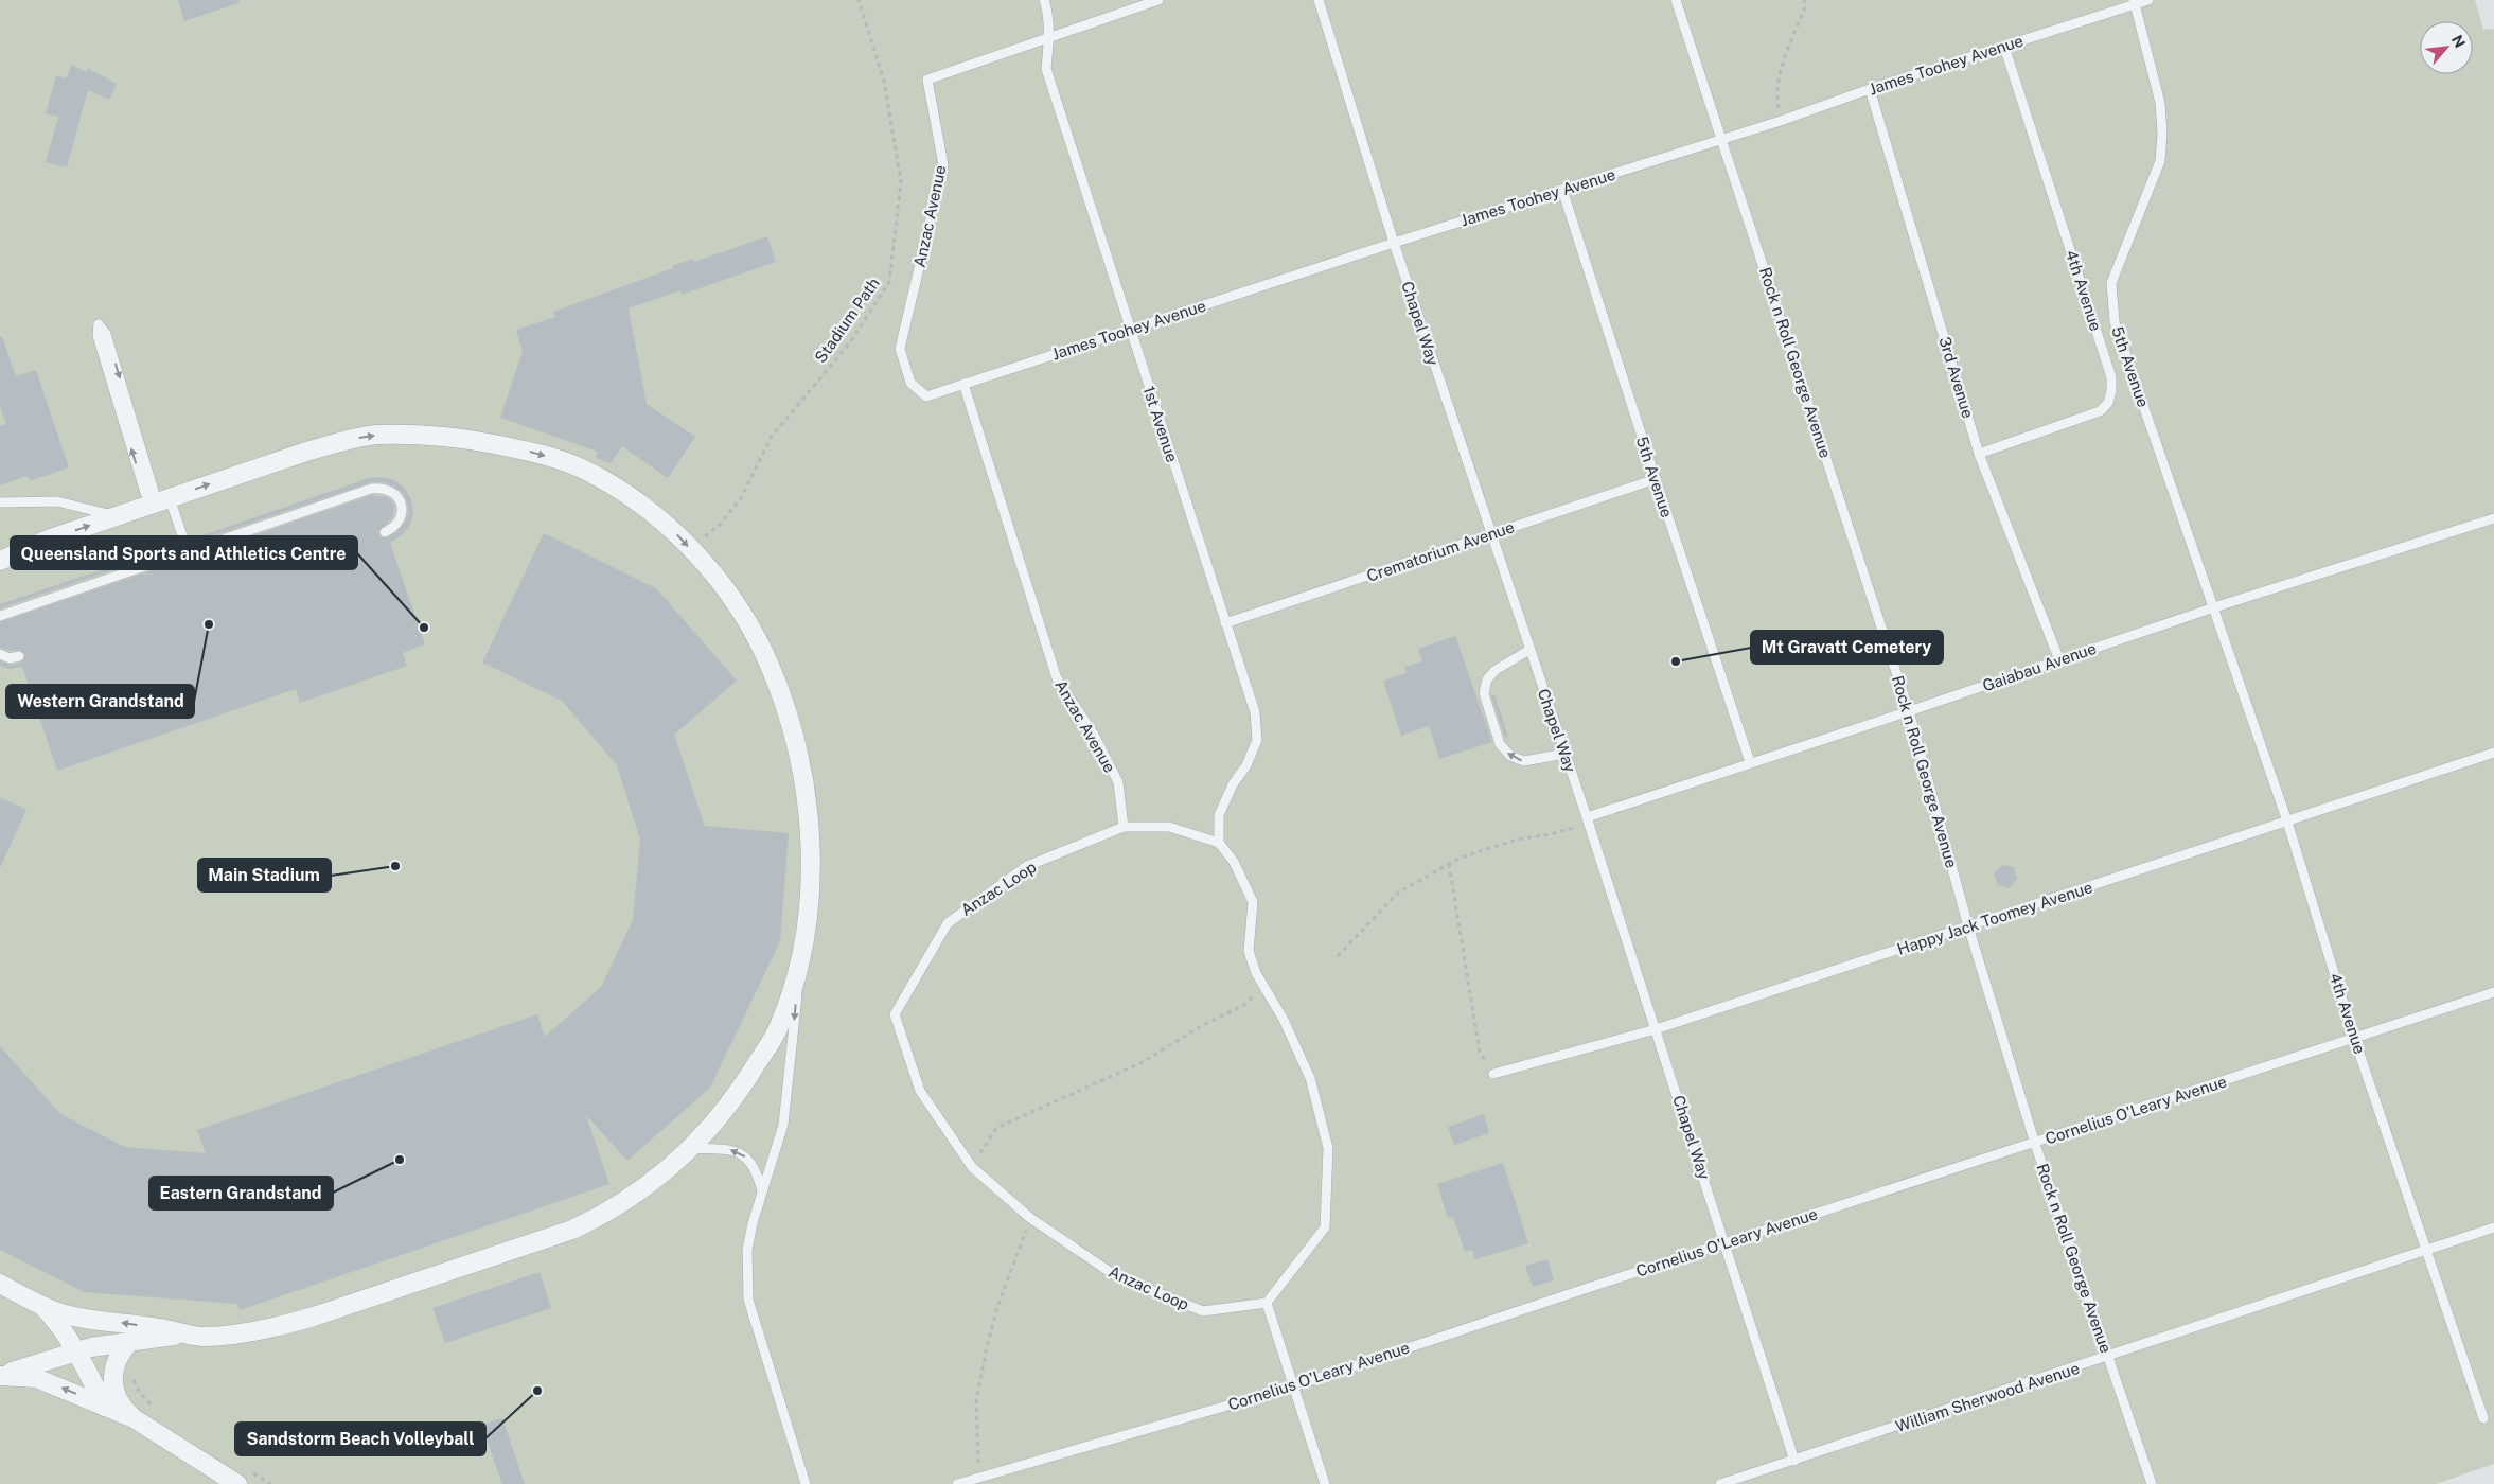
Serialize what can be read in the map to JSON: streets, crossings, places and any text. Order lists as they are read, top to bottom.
{
  "streets": {
    "lane": [
      "James Toohey Avenue",
      "Anzac Avenue",
      "4th Avenue",
      "Chapel Way",
      "Rock n Roll George Avenue",
      "5th Avenue",
      "3rd Avenue",
      "1st Avenue",
      "Crematorium Avenue",
      "Gaiabau Avenue",
      "Anzac Loop",
      "Happy Jack Toomey Avenue",
      "Cornelius O'Leary Avenue",
      "William Sherwood Avenue"
    ],
    "path": ["Stadium Path"]
  },
  "crossings": [
    ["James Toohey Avenue", "Anzac Avenue"],
    ["James Toohey Avenue", "4th Avenue"],
    ["James Toohey Avenue", "Chapel Way"],
    ["James Toohey Avenue", "Rock n Roll George Avenue"],
    ["James Toohey Avenue", "5th Avenue"],
    ["James Toohey Avenue", "3rd Avenue"],
    ["James Toohey Avenue", "1st Avenue"],
    ["Anzac Avenue", "1st Avenue"],
    ["Anzac Avenue", "Anzac Loop"],
    ["4th Avenue", "5th Avenue"],
    ["4th Avenue", "3rd Avenue"],
    ["4th Avenue", "Gaiabau Avenue"],
    ["4th Avenue", "Happy Jack Toomey Avenue"],
    ["4th Avenue", "Cornelius O'Leary Avenue"],
    ["4th Avenue", "William Sherwood Avenue"],
    ["Chapel Way", "Crematorium Avenue"],
    ["Chapel Way", "Gaiabau Avenue"],
    ["Chapel Way", "Happy Jack Toomey Avenue"],
    ["Chapel Way", "Cornelius O'Leary Avenue"],
    ["Chapel Way", "William Sherwood Avenue"],
    ["Rock n Roll George Avenue", "Gaiabau Avenue"],
    ["Rock n Roll George Avenue", "Happy Jack Toomey Avenue"],
    ["Rock n Roll George Avenue", "Cornelius O'Leary Avenue"],
    ["Rock n Roll George Avenue", "William Sherwood Avenue"],
    ["5th Avenue", "Crematorium Avenue"],
    ["5th Avenue", "Gaiabau Avenue"],
    ["3rd Avenue", "Gaiabau Avenue"],
    ["1st Avenue", "Crematorium Avenue"],
    ["1st Avenue", "Anzac Loop"]
  ],
  "places": [
    "Western Grandstand",
    "Queensland Sports and Athletics Centre",
    "Mt Gravatt Cemetery",
    "Main Stadium",
    "Eastern Grandstand",
    "Sandstorm Beach Volleyball"
  ],
  "north": "top right"
}
